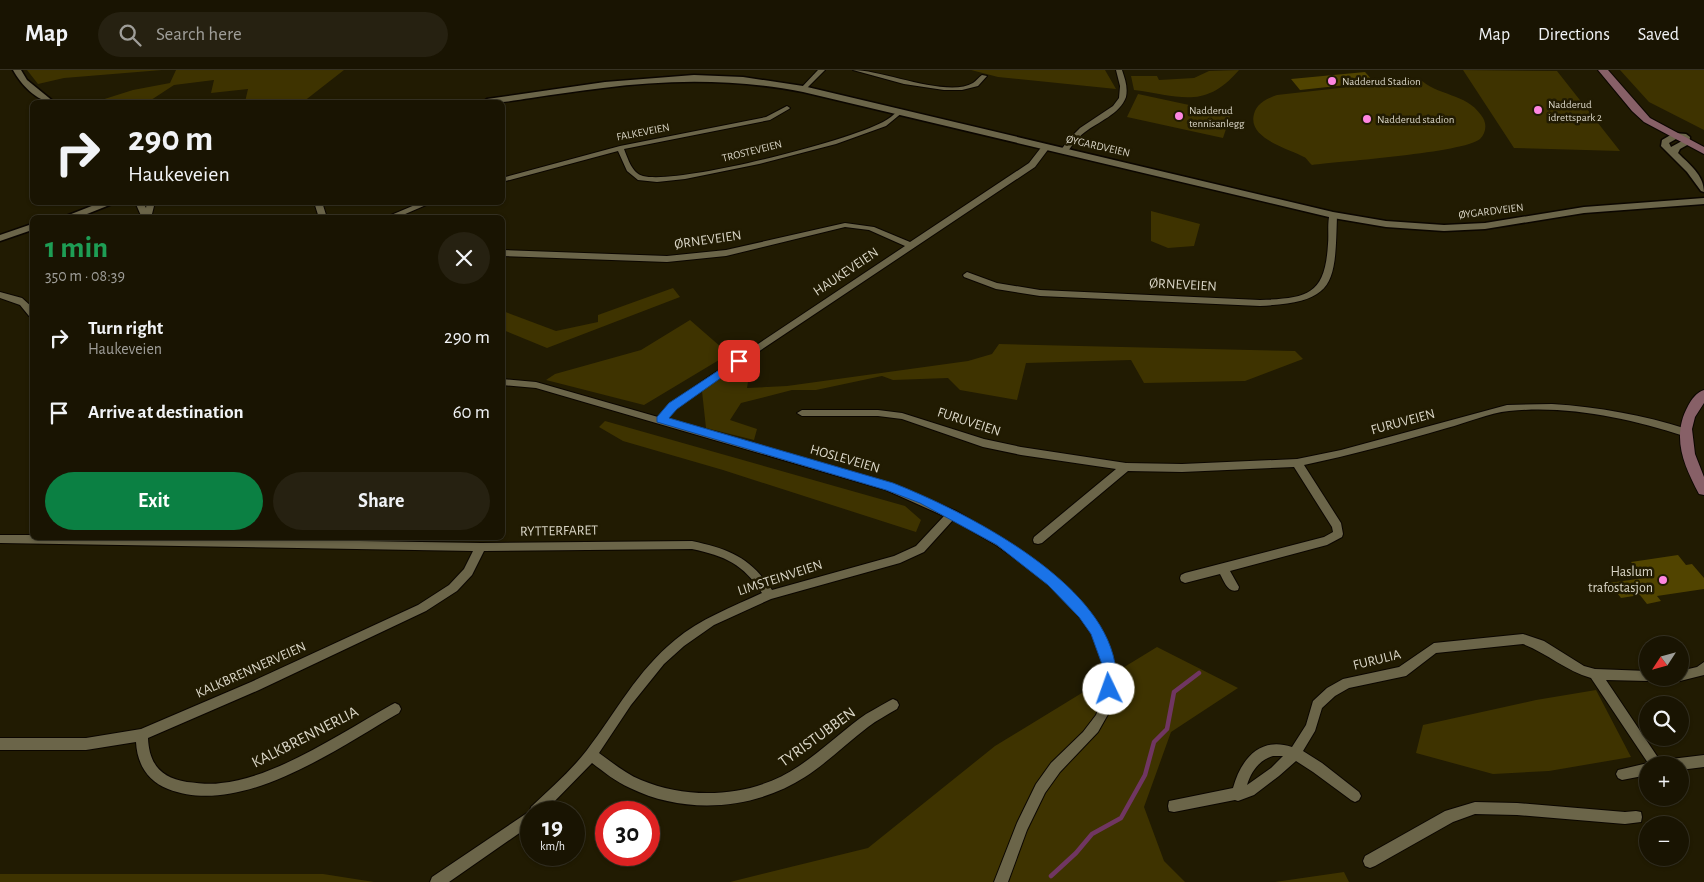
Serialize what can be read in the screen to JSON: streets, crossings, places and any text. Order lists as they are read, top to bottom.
{
  "streets": {
    "street": [
      "FALKEVEIEN",
      "ØYGARDVEIEN",
      "TROSTEVEIEN",
      "ØRNEVEIEN",
      "HAUKEVEIEN",
      "FURUVEIEN",
      "HOSLEVEIEN",
      "RYTTERFARET",
      "LIMSTEINVEIEN",
      "FURULIA",
      "KALKBRENNERVEIEN",
      "KALKBRENNERLIA",
      "TYRISTUBBEN"
    ]
  },
  "crossings": [
    ["FALKEVEIEN", "TROSTEVEIEN"],
    ["ØYGARDVEIEN", "TROSTEVEIEN"],
    ["ØYGARDVEIEN", "ØRNEVEIEN"],
    ["ØYGARDVEIEN", "HAUKEVEIEN"],
    ["ØRNEVEIEN", "HAUKEVEIEN"],
    ["HAUKEVEIEN", "HOSLEVEIEN"],
    ["HOSLEVEIEN", "LIMSTEINVEIEN"],
    ["RYTTERFARET", "LIMSTEINVEIEN"],
    ["RYTTERFARET", "KALKBRENNERVEIEN"],
    ["LIMSTEINVEIEN", "TYRISTUBBEN"],
    ["KALKBRENNERVEIEN", "KALKBRENNERLIA"]
  ],
  "places": [
    "Nadderud Stadion",
    "Nadderud idrettspark 2",
    "Nadderud tennisanlegg",
    "Nadderud stadion",
    "Haslum trafostasjon"
  ],
  "north": "bottom left",
  "page": {
    "header": "Map",
    "search": "Search here",
    "nav": ["Map", "Directions", "Saved"],
    "turn": ["290 m", "Haukeveien"],
    "heading": ["1 min", "350 m · 08:39"],
    "list": [
      {
        "name": "Turn right",
        "note": "Haukeveien",
        "value": "290 m"
      },
      {
        "name": "Arrive at destination",
        "value": "60 m"
      }
    ],
    "buttons": ["Exit", "Share"],
    "map_buttons": ["+", "−"],
    "speed": "19 km/h",
    "limit": "30"
  }
}
